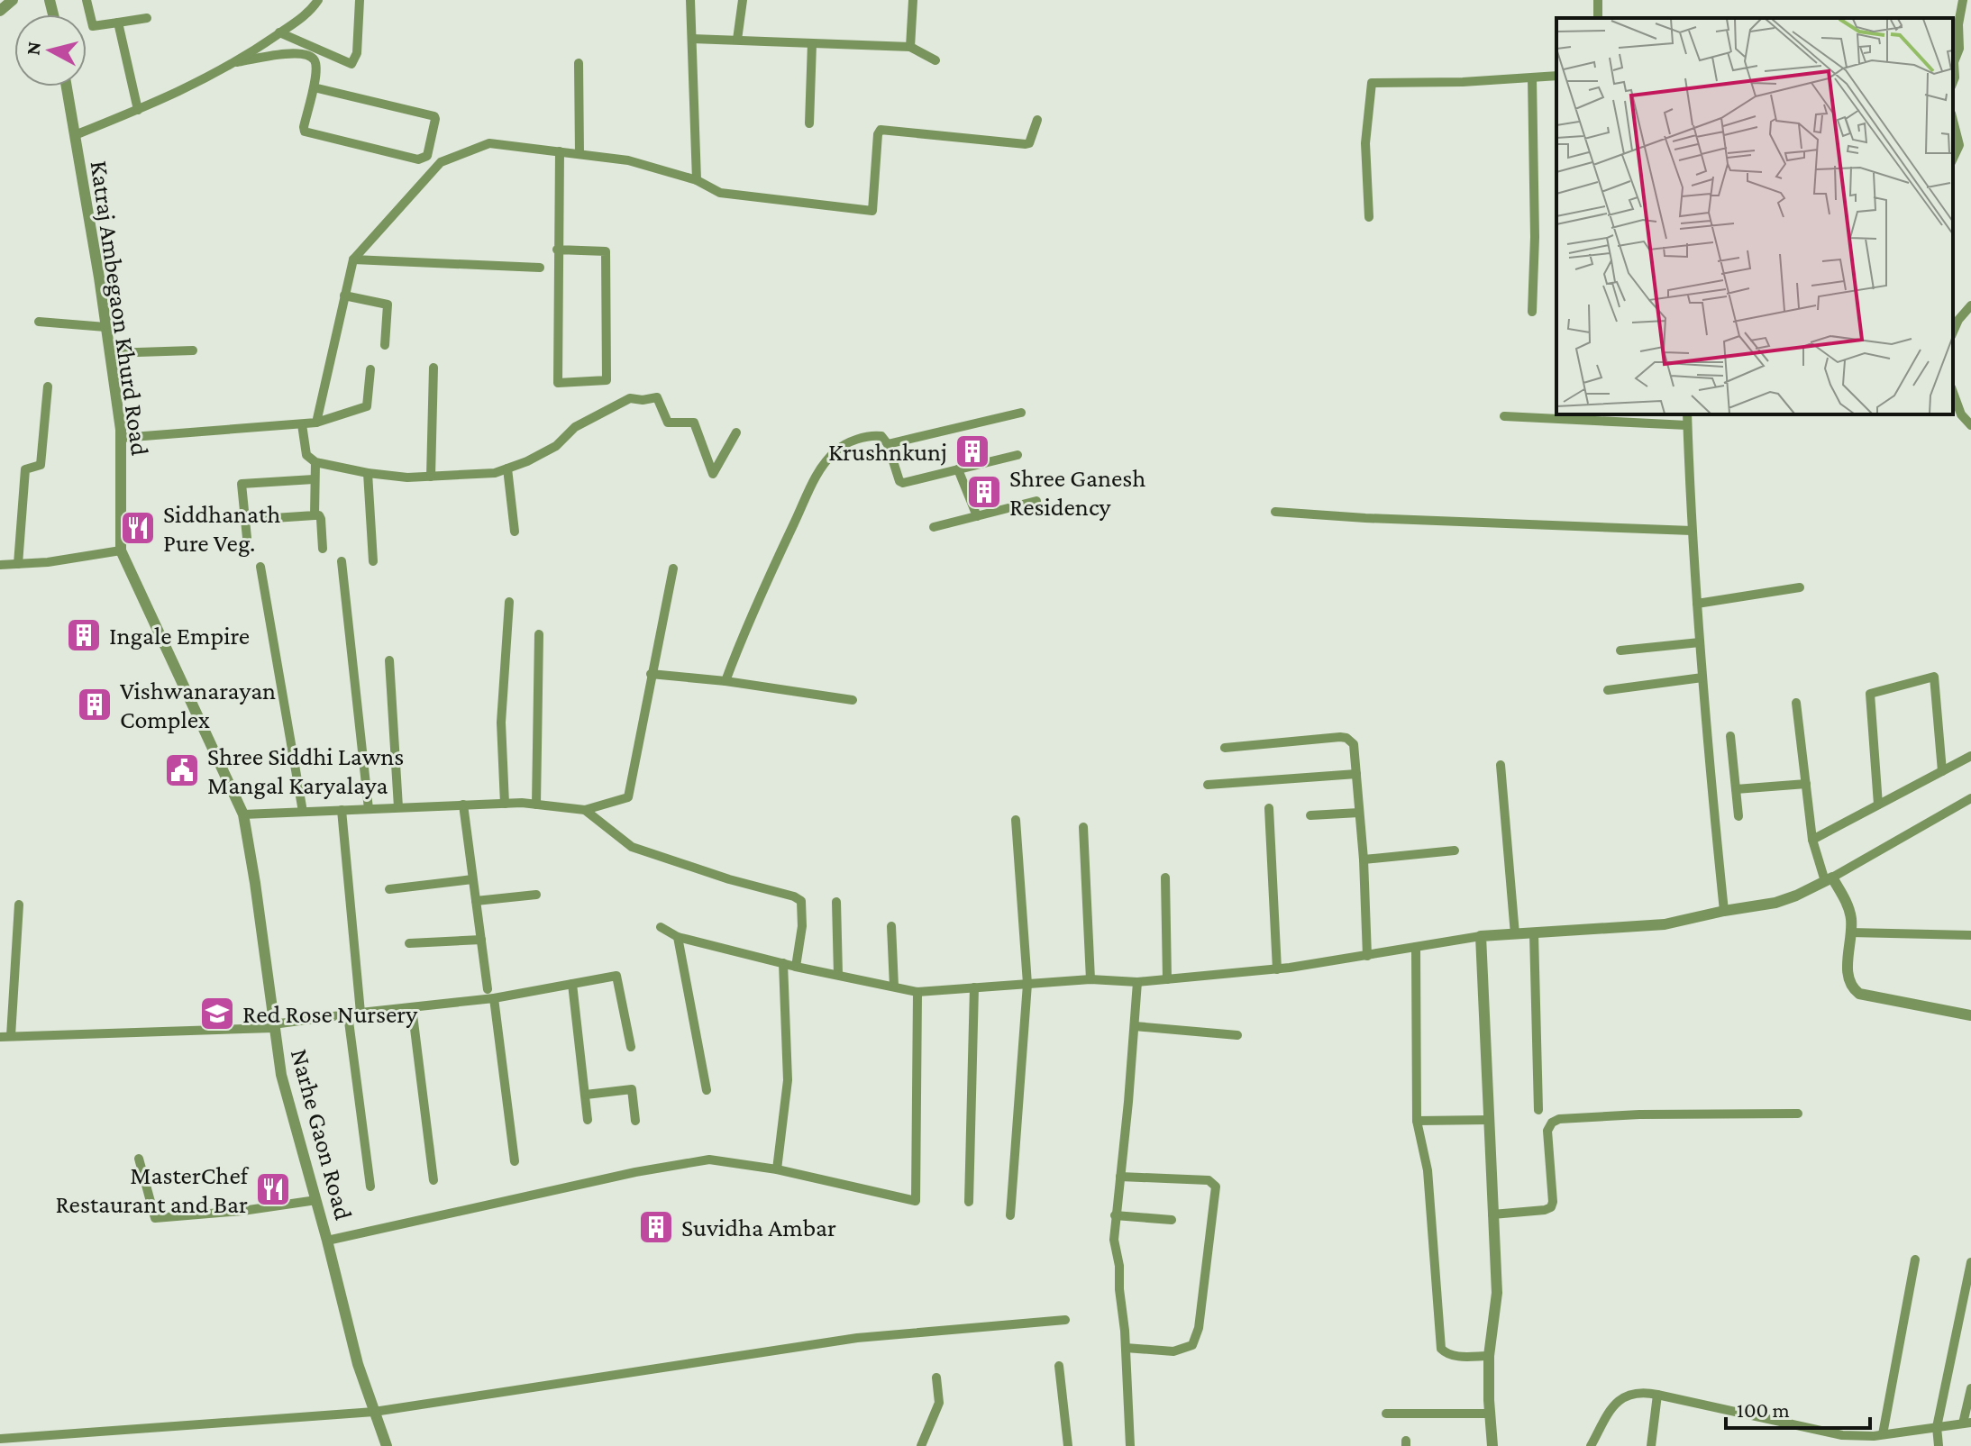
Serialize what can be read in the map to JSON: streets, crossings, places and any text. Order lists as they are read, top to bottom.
{
  "streets": {
    "street": ["Katraj Ambegaon Khurd Road", "Narhe Gaon Road"]
  },
  "crossings": [
    ["Katraj Ambegaon Khurd Road", "Narhe Gaon Road"]
  ],
  "places": {
    "building": [
      "Krushnkunj",
      "Shree Ganesh Residency",
      "Ingale Empire",
      "Vishwanarayan Complex",
      "Suvidha Ambar"
    ],
    "restaurant": ["Siddhanath Pure Veg.", "MasterChef Restaurant and Bar"],
    "public building": ["Shree Siddhi Lawns Mangal Karyalaya"],
    "school or university": ["Red Rose Nursery"]
  },
  "scale_bar": "100 m",
  "north": "left"
}
